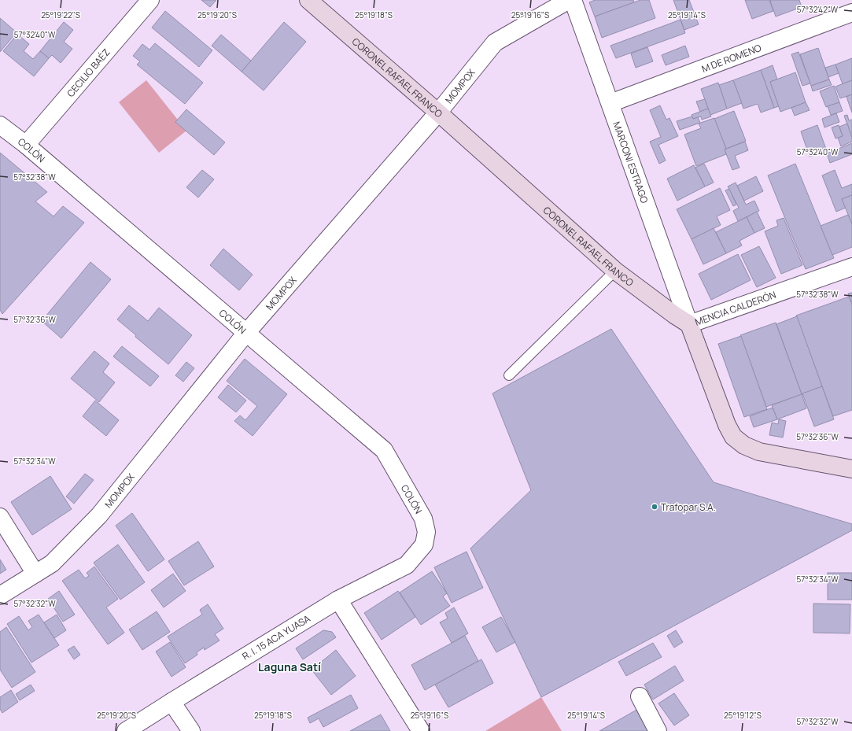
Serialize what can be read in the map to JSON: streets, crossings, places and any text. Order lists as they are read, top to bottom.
{
  "streets": {
    "street": [
      "M DE ROMENO",
      "CECILIO BAÉZ",
      "CORONEL RAFAEL FRANCO",
      "MOMPOX",
      "COLÓN",
      "MARCONI ESTRAGO",
      "MENCIA CALDERÓN",
      "R. I. 15 ACA YUASA"
    ]
  },
  "crossings": [
    ["M DE ROMENO", "MARCONI ESTRAGO"],
    ["CECILIO BAÉZ", "COLÓN"],
    ["CORONEL RAFAEL FRANCO", "MOMPOX"],
    ["CORONEL RAFAEL FRANCO", "MARCONI ESTRAGO"],
    ["CORONEL RAFAEL FRANCO", "MENCIA CALDERÓN"],
    ["MOMPOX", "COLÓN"],
    ["COLÓN", "R. I. 15 ACA YUASA"],
    ["MARCONI ESTRAGO", "MENCIA CALDERÓN"]
  ],
  "districts": ["Laguna Satí"],
  "places": ["Trafopar S.A."],
  "coordinates": [
    "57°32'42\"W",
    "25°19'22\"S",
    "25°19'20\"S",
    "25°19'18\"S",
    "25°19'16\"S",
    "25°19'14\"S",
    "57°32'40\"W",
    "57°32'38\"W",
    "57°32'36\"W",
    "57°32'34\"W",
    "57°32'32\"W",
    "25°19'12\"S"
  ]
}
